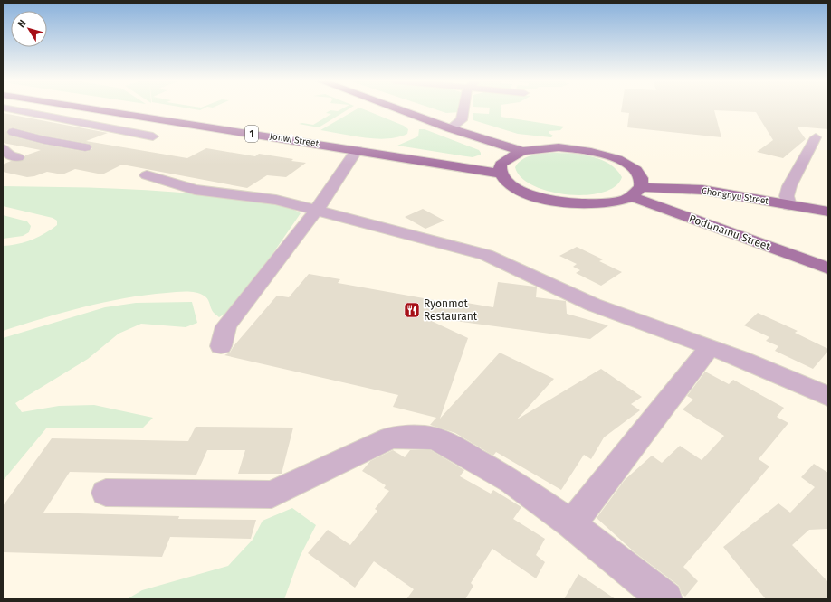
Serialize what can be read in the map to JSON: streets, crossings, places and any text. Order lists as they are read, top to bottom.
{
  "streets": {
    "main road": [
      "1",
      "Jonwi Street",
      "Chongnyu Street",
      "Podunamu Street"
    ]
  },
  "crossings": [
    ["Jonwi Street", "Chongnyu Street"],
    ["Chongnyu Street", "Podunamu Street"]
  ],
  "places": {
    "restaurant": ["Ryonmot Restaurant"]
  },
  "north": "top left"
}
